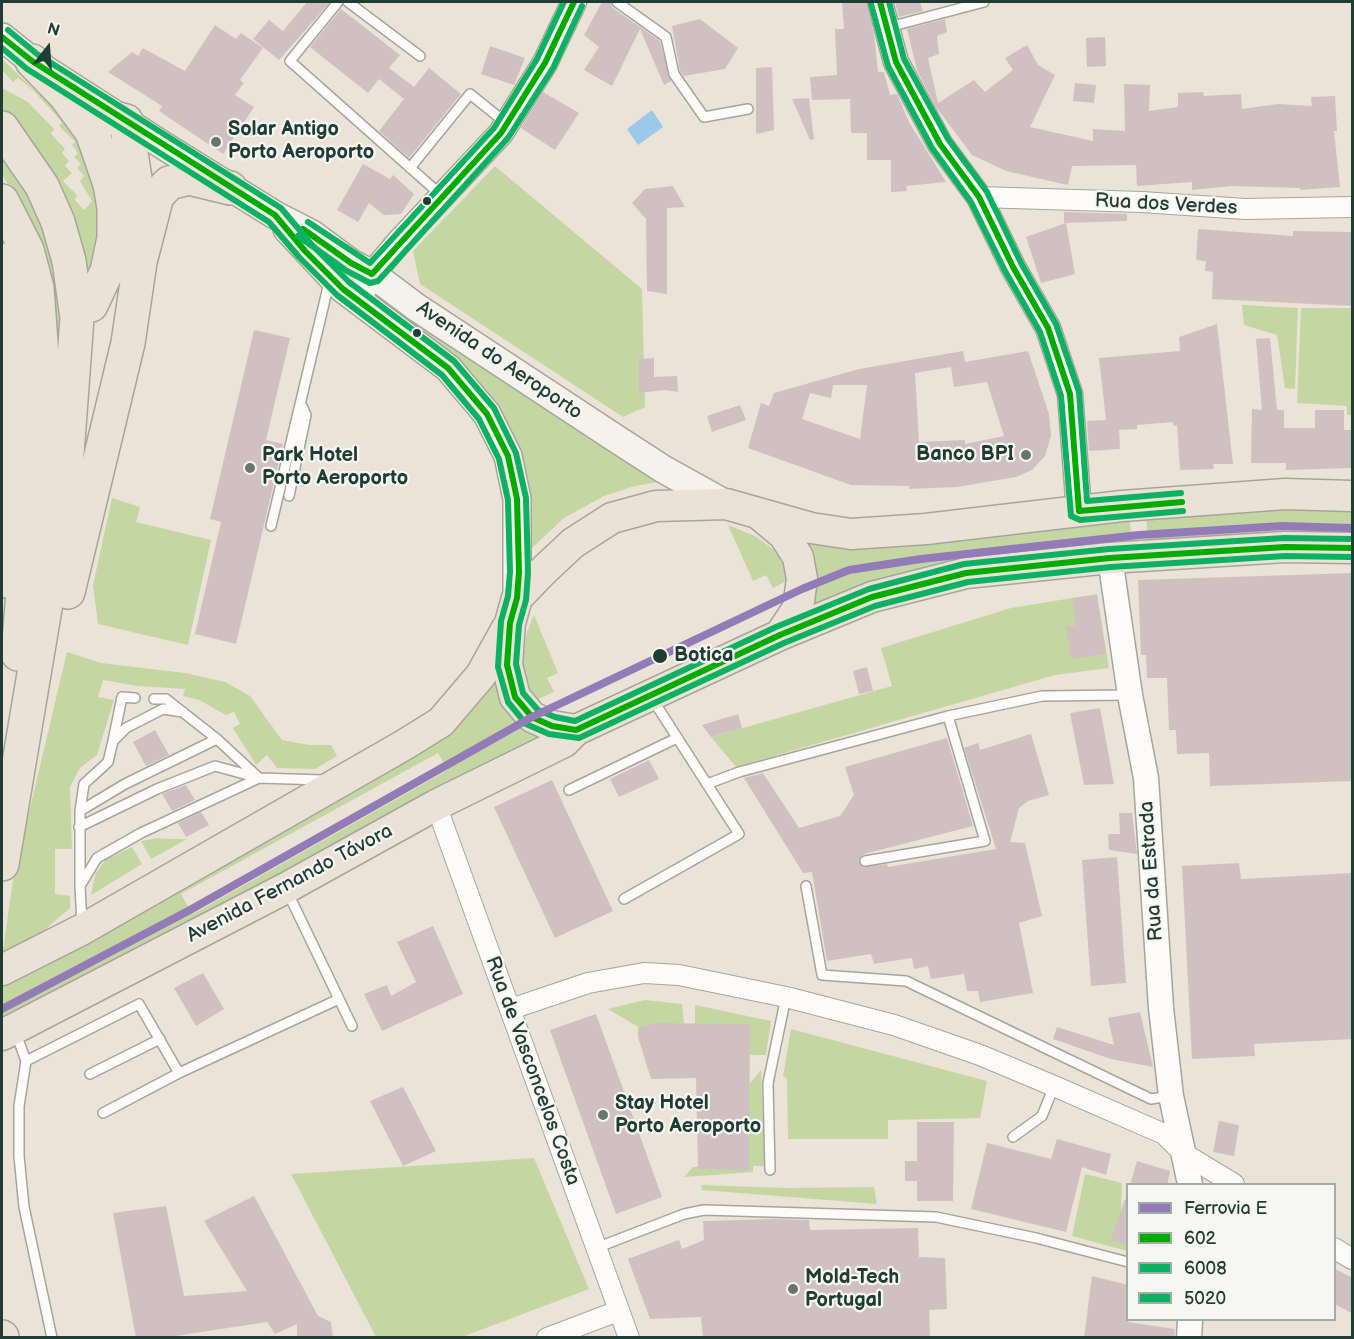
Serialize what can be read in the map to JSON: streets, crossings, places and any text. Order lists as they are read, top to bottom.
{
  "streets": {
    "main road": ["Avenida do Aeroporto", "Avenida Fernando Távora"],
    "street": ["Rua dos Verdes", "Rua da Estrada", "Rua de Vasconcelos Costa"]
  },
  "crossings": [
    ["Rua da Estrada", "Avenida Fernando Távora"],
    ["Avenida Fernando Távora", "Rua de Vasconcelos Costa"]
  ],
  "places": [
    "Solar Antigo Porto Aeroporto",
    "Banco BPI",
    "Park Hotel Porto Aeroporto",
    "Botica",
    "Stay Hotel Porto Aeroporto",
    "Mold-Tech Portugal"
  ],
  "lines": [
    "transit line 602",
    "transit line 5020",
    "transit line 6008",
    "rail line E"
  ],
  "legend": [
    "Ferrovia E",
    "602",
    "6008",
    "5020"
  ],
  "north": "top"
}
